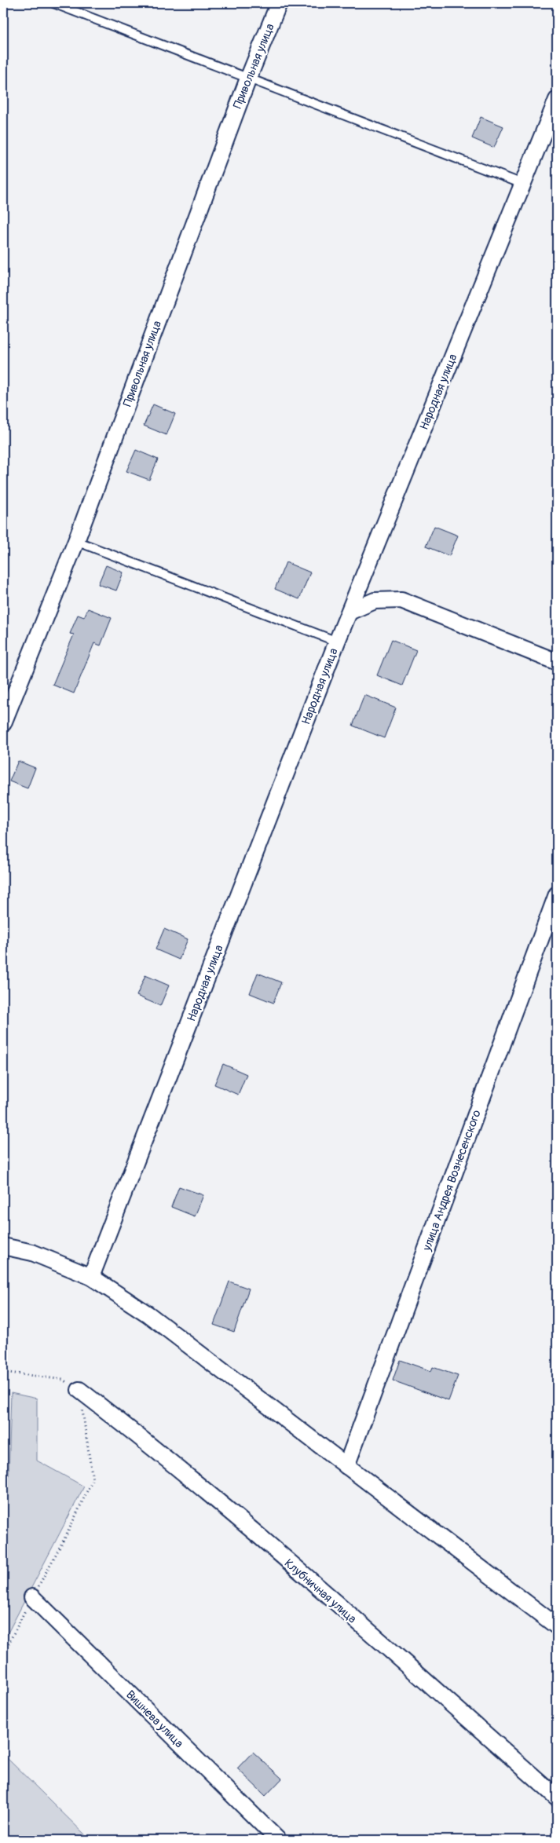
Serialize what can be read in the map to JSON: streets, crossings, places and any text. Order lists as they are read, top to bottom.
{
  "streets": {
    "street": [
      "Привольная улица",
      "Народная улица",
      "улица Андрея Вознесенского",
      "Клубничная улица",
      "Вишнева улица"
    ]
  }
}
